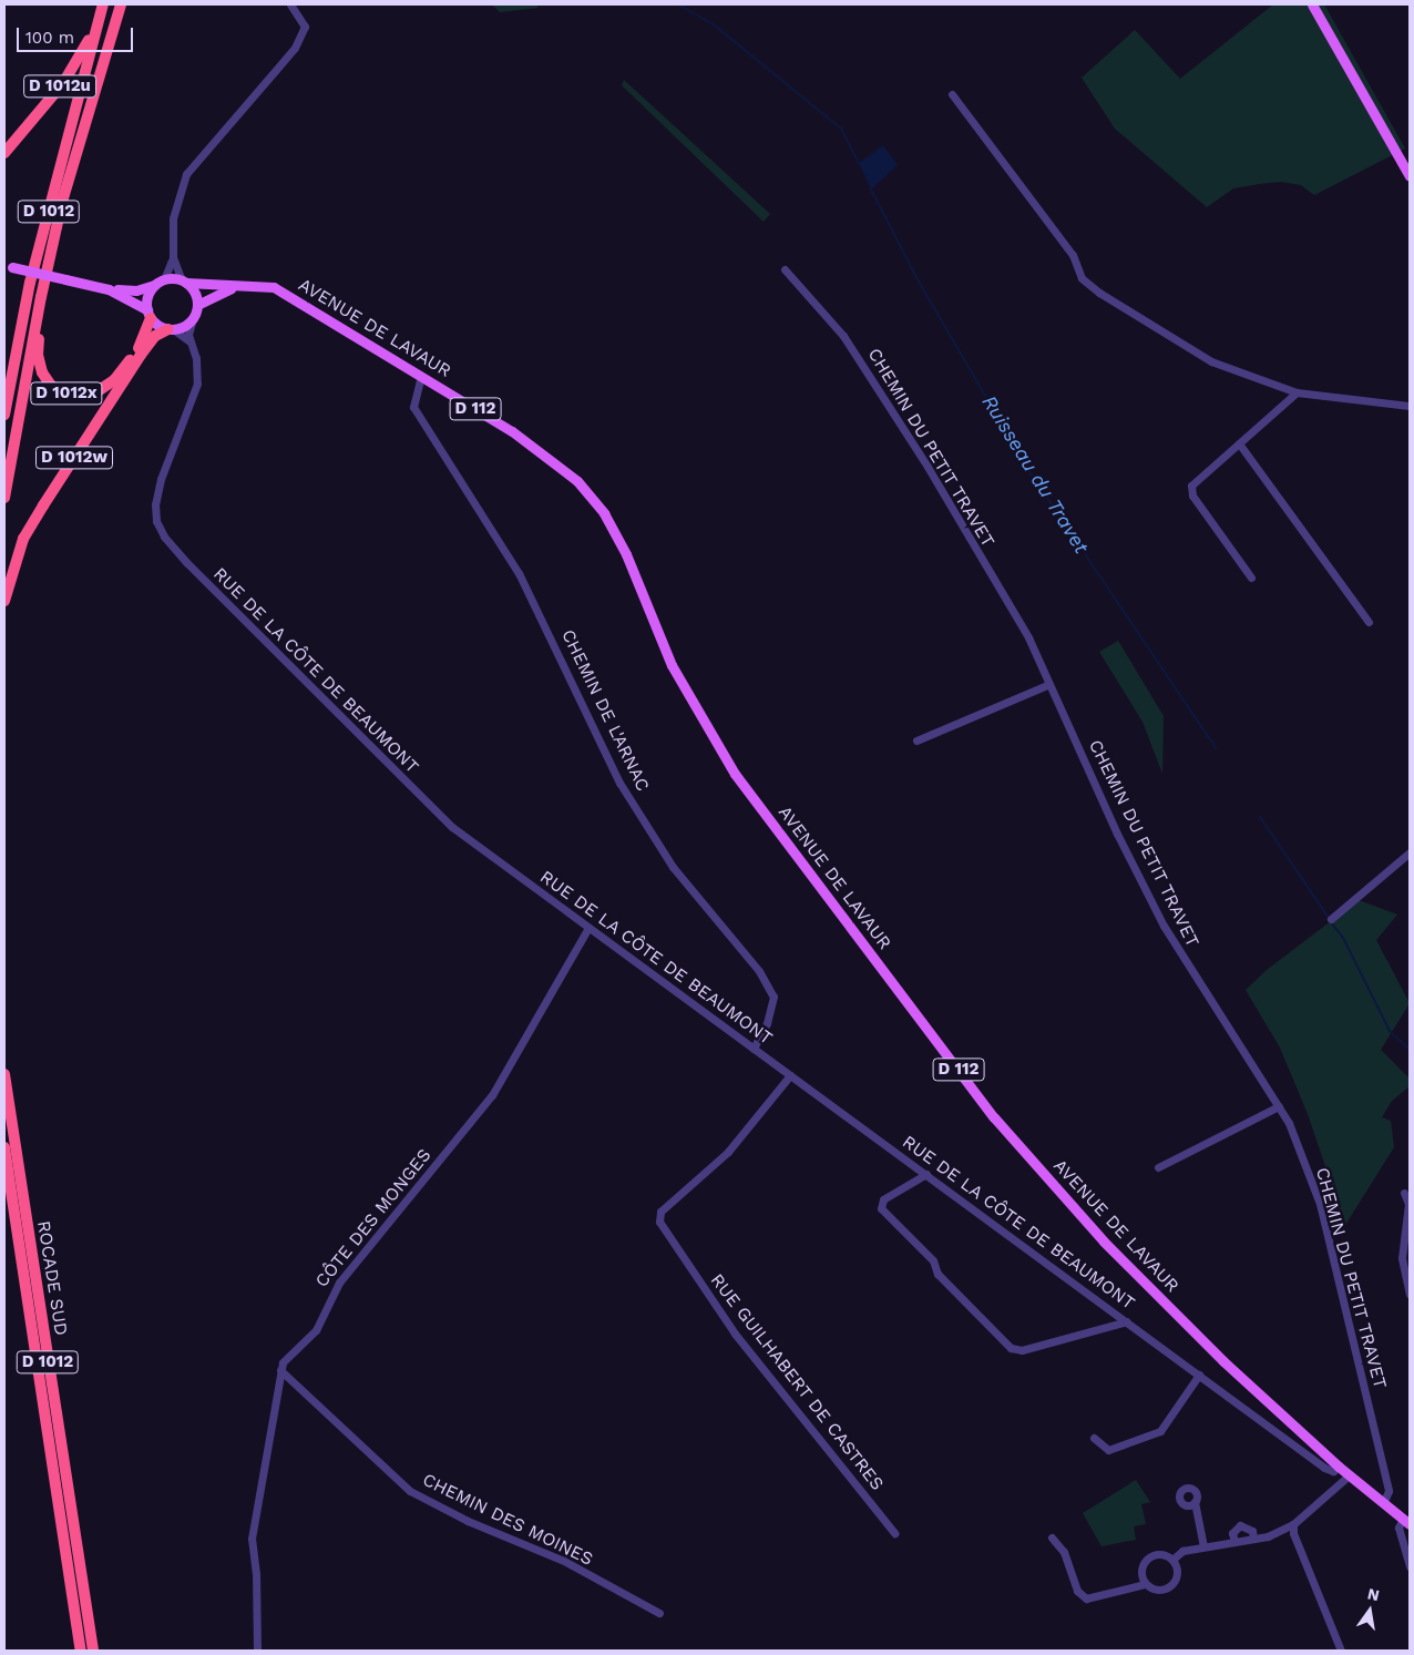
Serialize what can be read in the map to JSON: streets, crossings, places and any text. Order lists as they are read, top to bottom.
{
  "streets": {
    "highway": [
      "D 1012u",
      "D 1012",
      "D 1012x",
      "D 1012w",
      "ROCADE SUD"
    ],
    "main road": ["AVENUE DE LAVAUR", "D 112"],
    "street": [
      "CHEMIN DU PETIT TRAVET",
      "RUE DE LA CÔTE DE BEAUMONT",
      "CHEMIN DE L'ARNAC",
      "CÔTE DES MONGES",
      "RUE GUILHABERT DE CASTRES",
      "CHEMIN DES MOINES"
    ]
  },
  "crossings": [
    ["D 1012u", "D 1012"],
    ["AVENUE DE LAVAUR", "D 112"],
    ["AVENUE DE LAVAUR", "CHEMIN DU PETIT TRAVET"],
    ["AVENUE DE LAVAUR", "RUE DE LA CÔTE DE BEAUMONT"],
    ["AVENUE DE LAVAUR", "CHEMIN DE L'ARNAC"],
    ["D 1012x", "D 112"],
    ["D 1012x", "D 1012w"],
    ["D 1012x", "RUE DE LA CÔTE DE BEAUMONT"],
    ["D 112", "D 1012w"],
    ["D 112", "RUE DE LA CÔTE DE BEAUMONT"],
    ["D 1012w", "RUE DE LA CÔTE DE BEAUMONT"],
    ["RUE DE LA CÔTE DE BEAUMONT", "CHEMIN DE L'ARNAC"],
    ["RUE DE LA CÔTE DE BEAUMONT", "CÔTE DES MONGES"],
    ["RUE DE LA CÔTE DE BEAUMONT", "RUE GUILHABERT DE CASTRES"],
    ["CÔTE DES MONGES", "CHEMIN DES MOINES"]
  ],
  "water": ["Ruisseau du Travet"],
  "scale_bar": "100 m",
  "north": "top"
}
